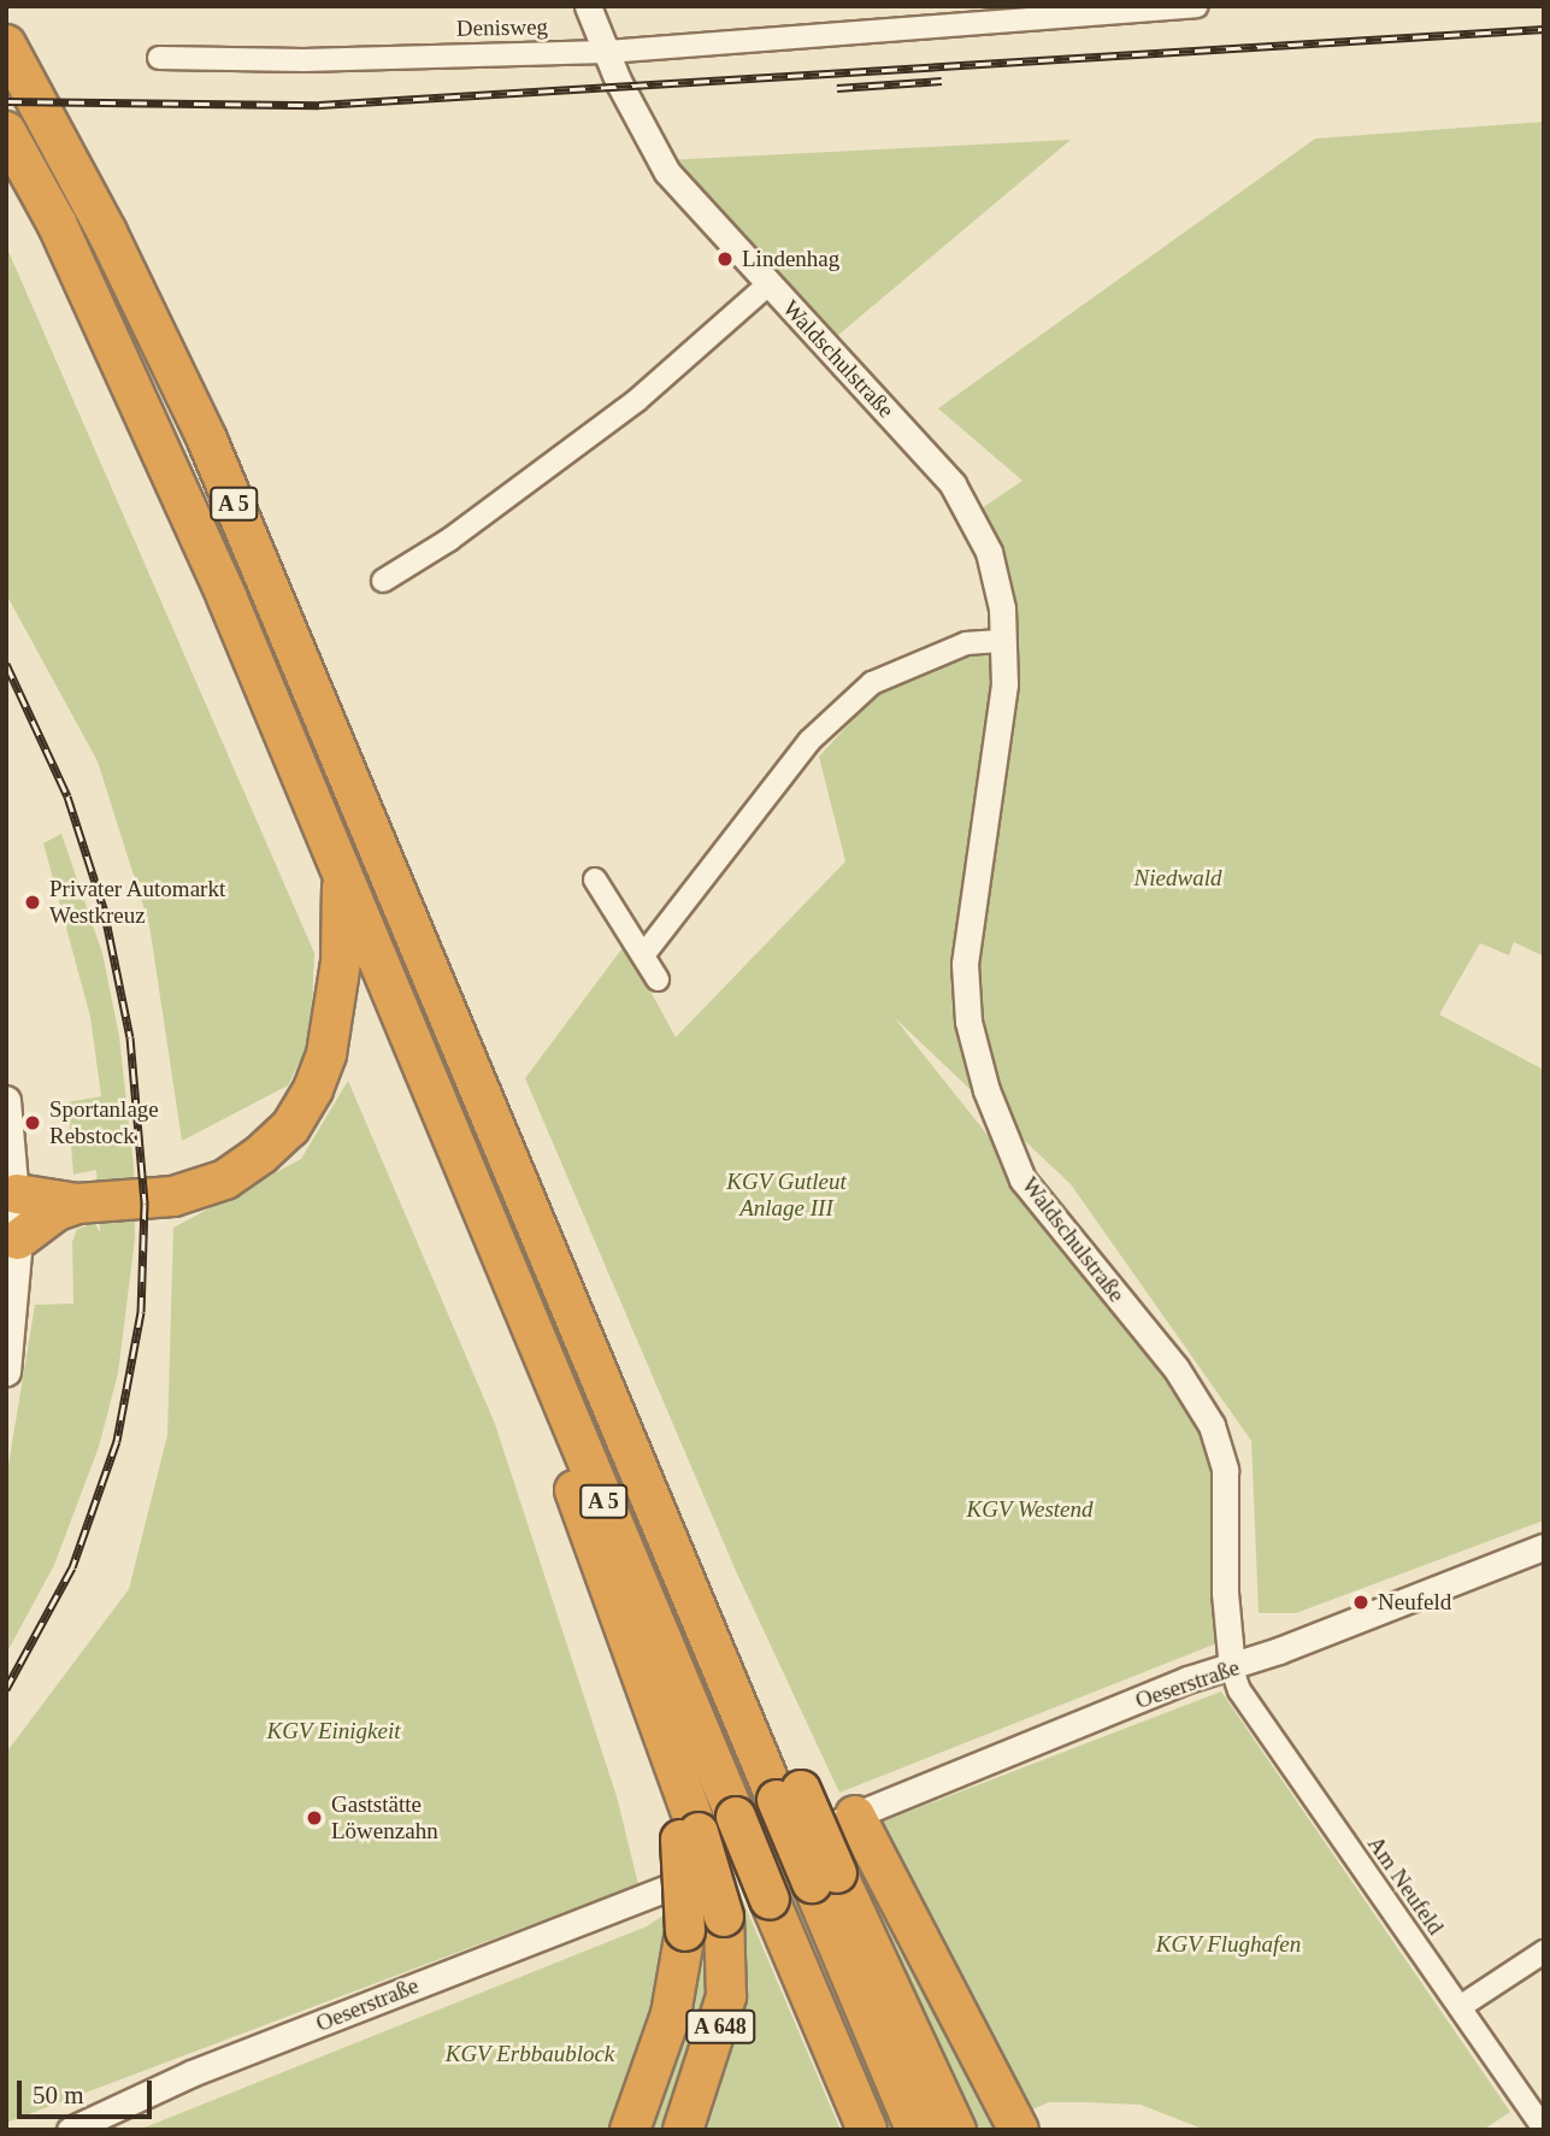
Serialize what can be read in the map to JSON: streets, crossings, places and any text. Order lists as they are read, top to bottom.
{
  "streets": {
    "highway": ["A 5", "A 648"],
    "street": [
      "Denisweg",
      "Waldschulstraße",
      "Oeserstraße",
      "Am Neufeld"
    ]
  },
  "crossings": [
    ["Denisweg", "Waldschulstraße"],
    ["Waldschulstraße", "Oeserstraße"],
    ["Waldschulstraße", "Am Neufeld"],
    ["A 5", "A 648"],
    ["Oeserstraße", "Am Neufeld"]
  ],
  "parks": [
    "Niedwald",
    "KGV Gutleut Anlage III",
    "KGV Westend",
    "KGV Einigkeit",
    "KGV Flughafen",
    "KGV Erbbaublock"
  ],
  "places": [
    "Lindenhag",
    "Privater Automarkt Westkreuz",
    "Sportanlage Rebstock",
    "Neufeld",
    "Gaststätte Löwenzahn"
  ],
  "scale_bar": "50 m"
}
